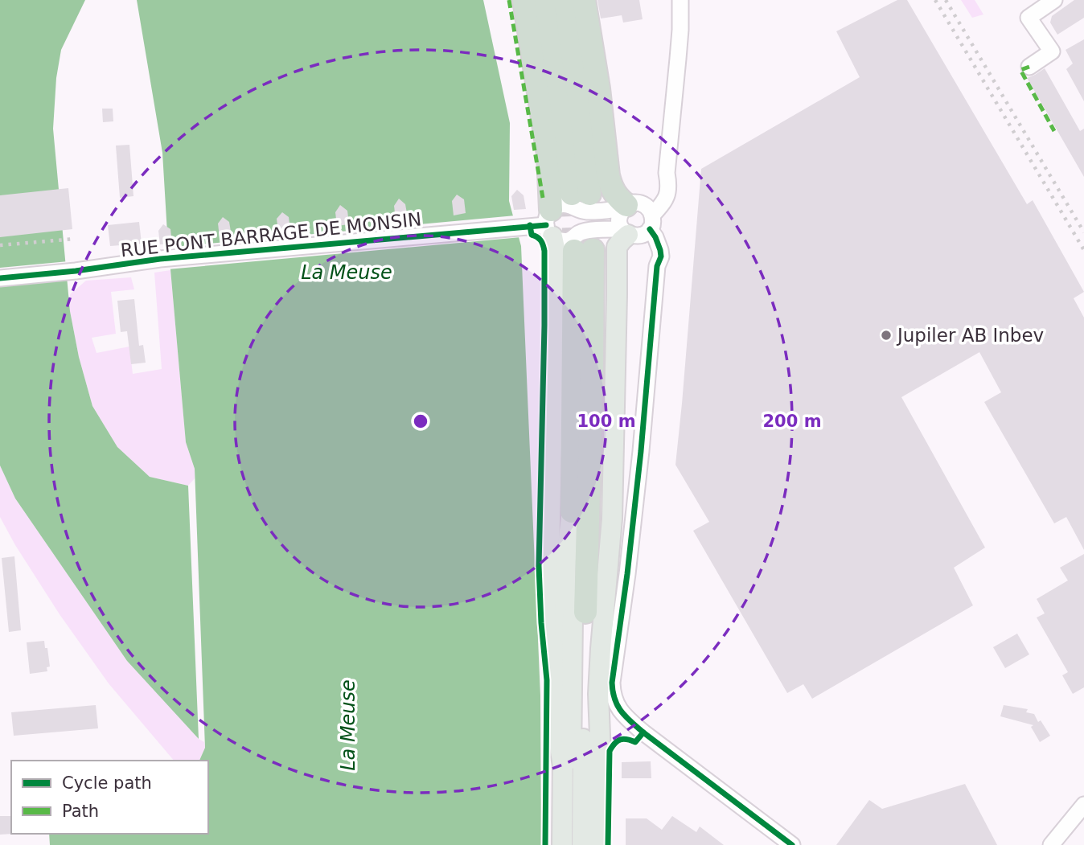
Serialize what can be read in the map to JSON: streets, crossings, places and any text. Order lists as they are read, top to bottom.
{
  "streets": {
    "street": ["RUE PONT BARRAGE DE MONSIN"]
  },
  "water": ["La Meuse"],
  "places": ["Jupiler AB Inbev"],
  "legend": ["Cycle path", "Path"],
  "rings": ["100 m", "200 m"]
}
